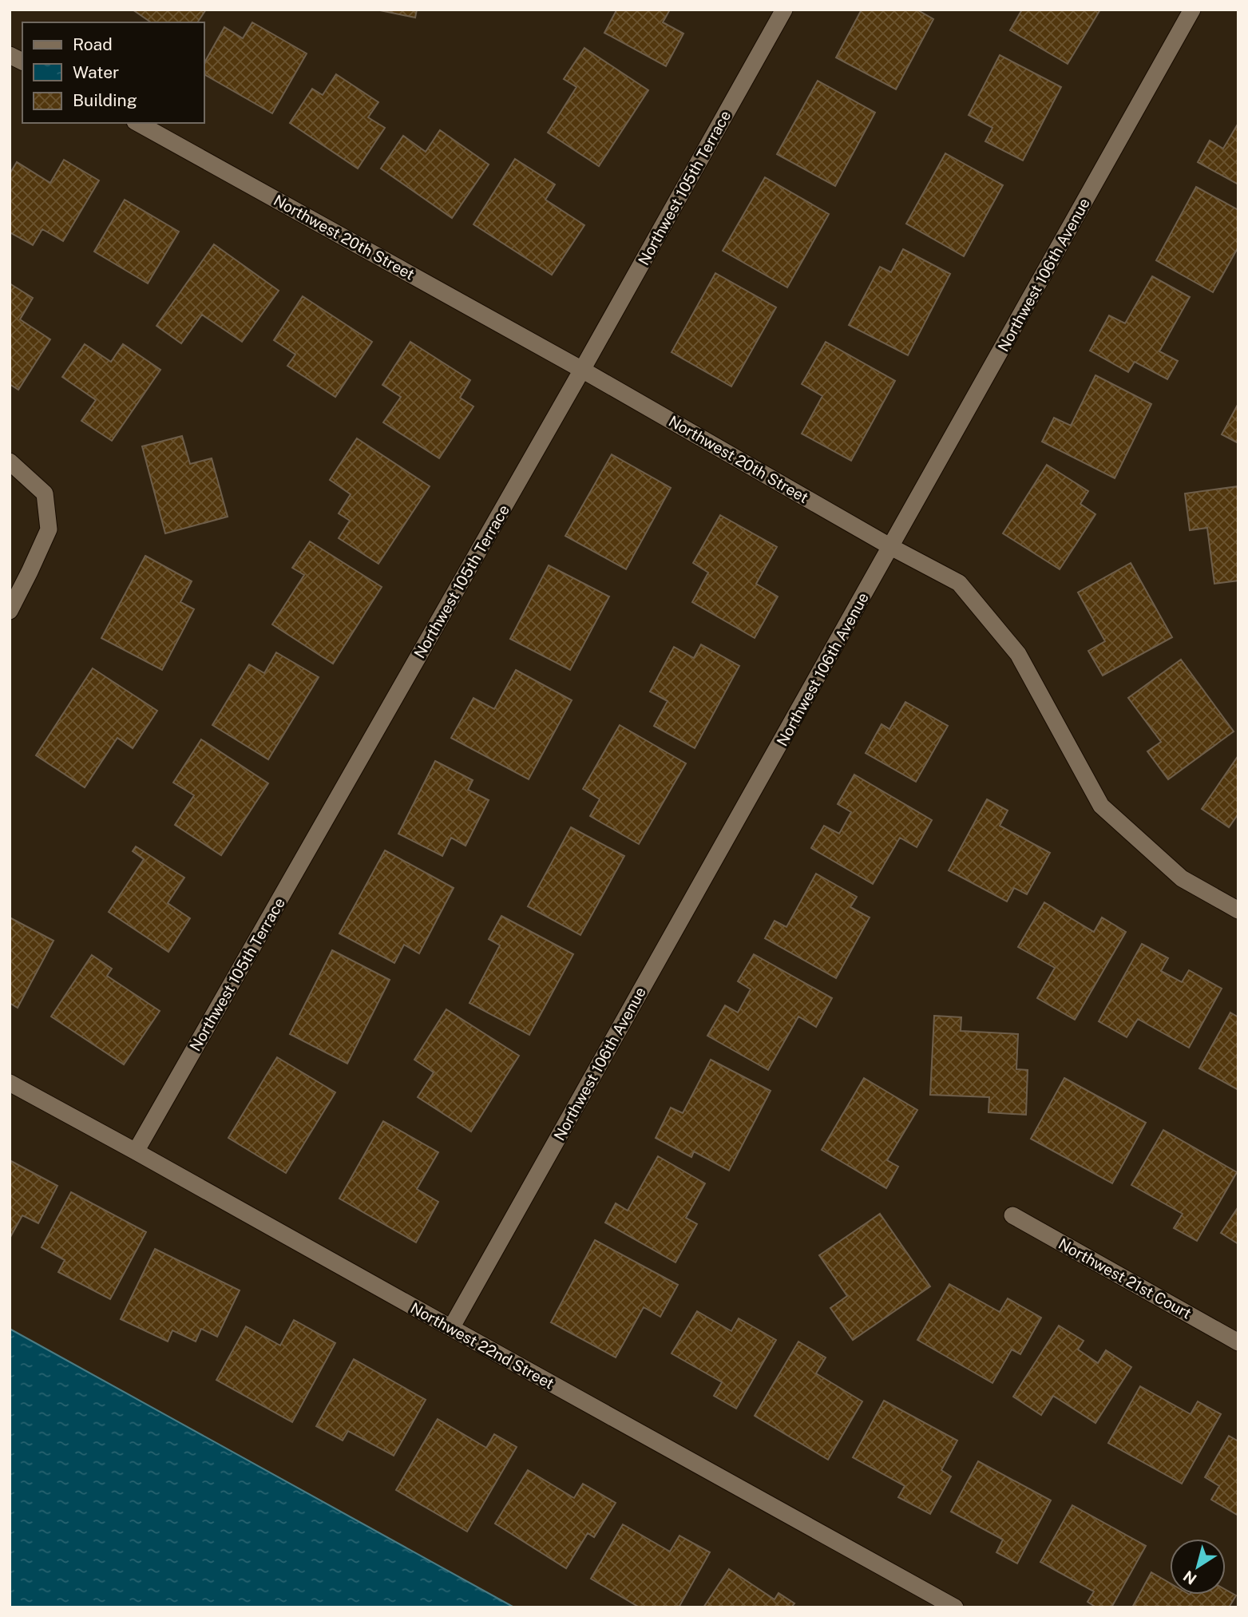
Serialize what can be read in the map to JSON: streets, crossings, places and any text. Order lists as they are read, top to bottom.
{
  "streets": {
    "street": [
      "Northwest 105th Terrace",
      "Northwest 20th Street",
      "Northwest 106th Avenue",
      "Northwest 21st Court",
      "Northwest 22nd Street"
    ]
  },
  "crossings": [
    ["Northwest 105th Terrace", "Northwest 20th Street"],
    ["Northwest 105th Terrace", "Northwest 22nd Street"],
    ["Northwest 20th Street", "Northwest 106th Avenue"],
    ["Northwest 106th Avenue", "Northwest 22nd Street"]
  ],
  "legend": ["Road", "Water", "Building"],
  "north": "bottom left"
}
